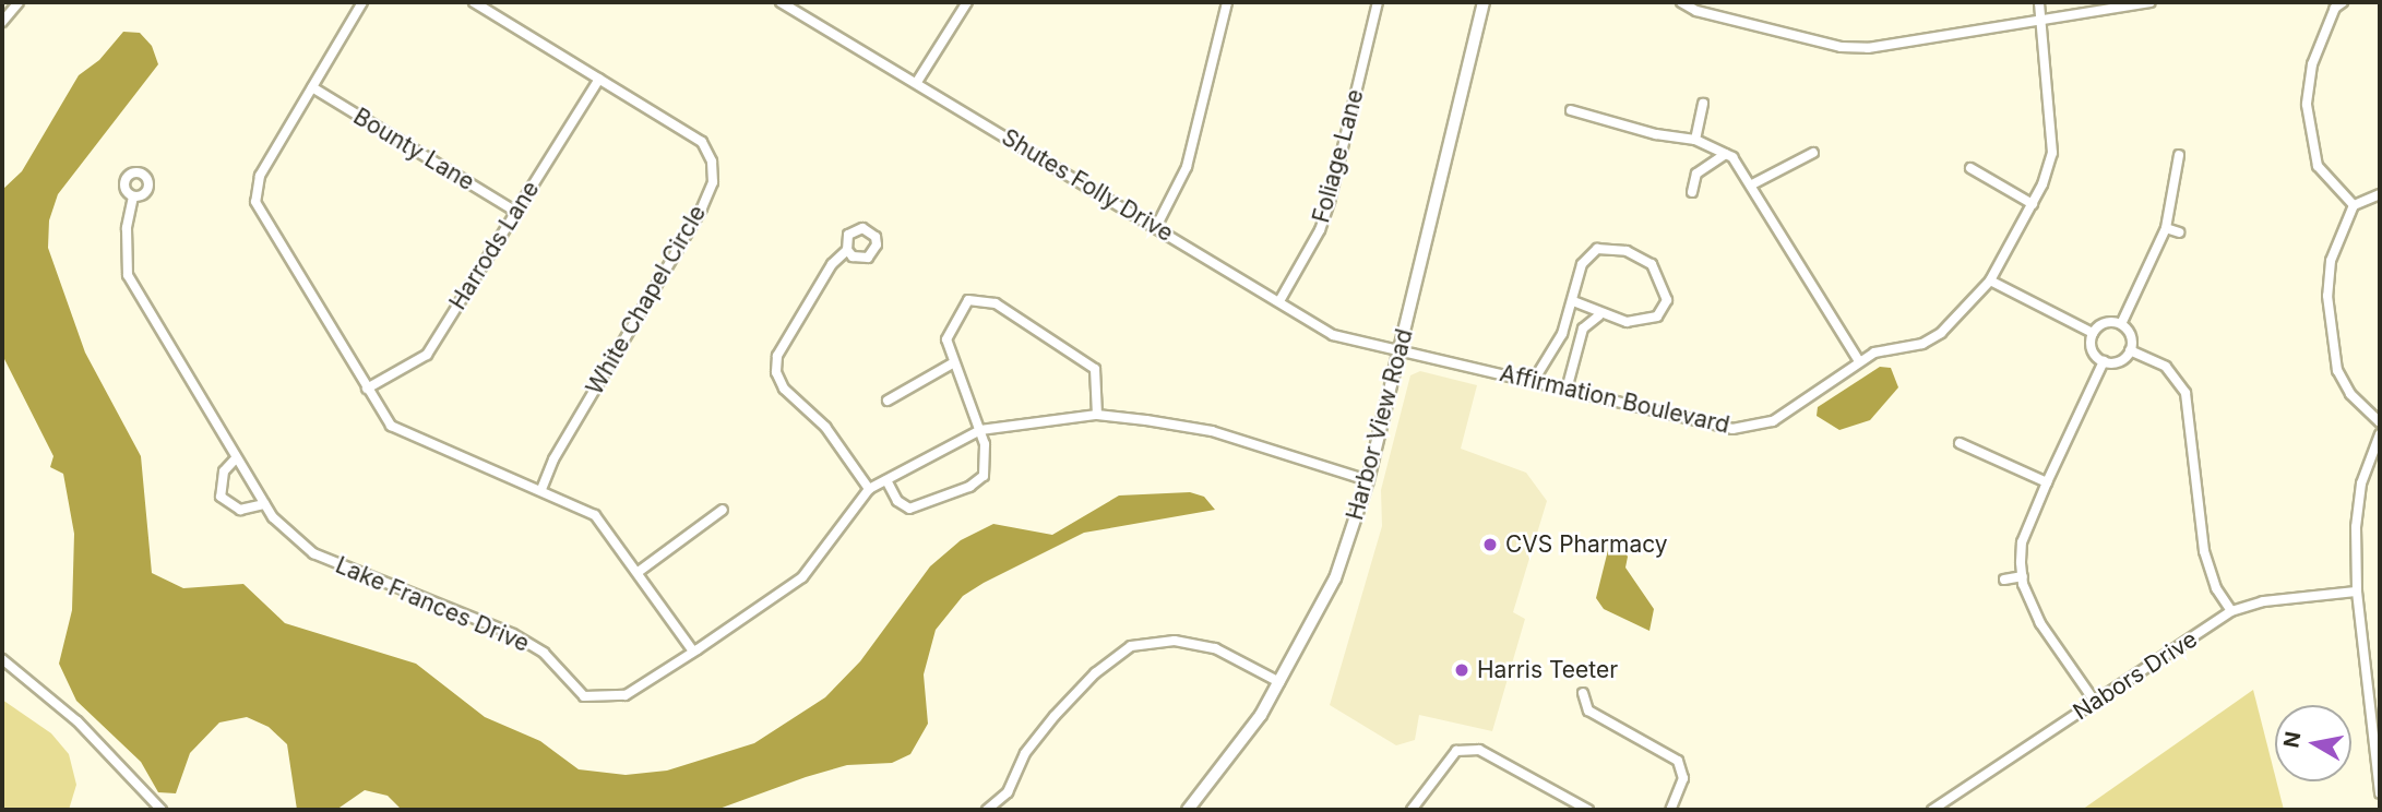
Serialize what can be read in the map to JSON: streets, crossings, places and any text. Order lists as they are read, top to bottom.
{
  "streets": {
    "main road": ["Harbor View Road"],
    "street": [
      "Bounty Lane",
      "Foliage Lane",
      "Shutes Folly Drive",
      "Harrods Lane",
      "White Chapel Circle",
      "Affirmation Boulevard",
      "Lake Frances Drive",
      "Nabors Drive"
    ]
  },
  "crossings": [
    ["Bounty Lane", "Harrods Lane"],
    ["Foliage Lane", "Shutes Folly Drive"],
    ["Shutes Folly Drive", "Affirmation Boulevard"],
    ["Shutes Folly Drive", "Harbor View Road"],
    ["Harrods Lane", "White Chapel Circle"],
    ["Affirmation Boulevard", "Harbor View Road"],
    ["Harbor View Road", "Lake Frances Drive"]
  ],
  "places": ["CVS Pharmacy", "Harris Teeter"],
  "north": "left"
}
